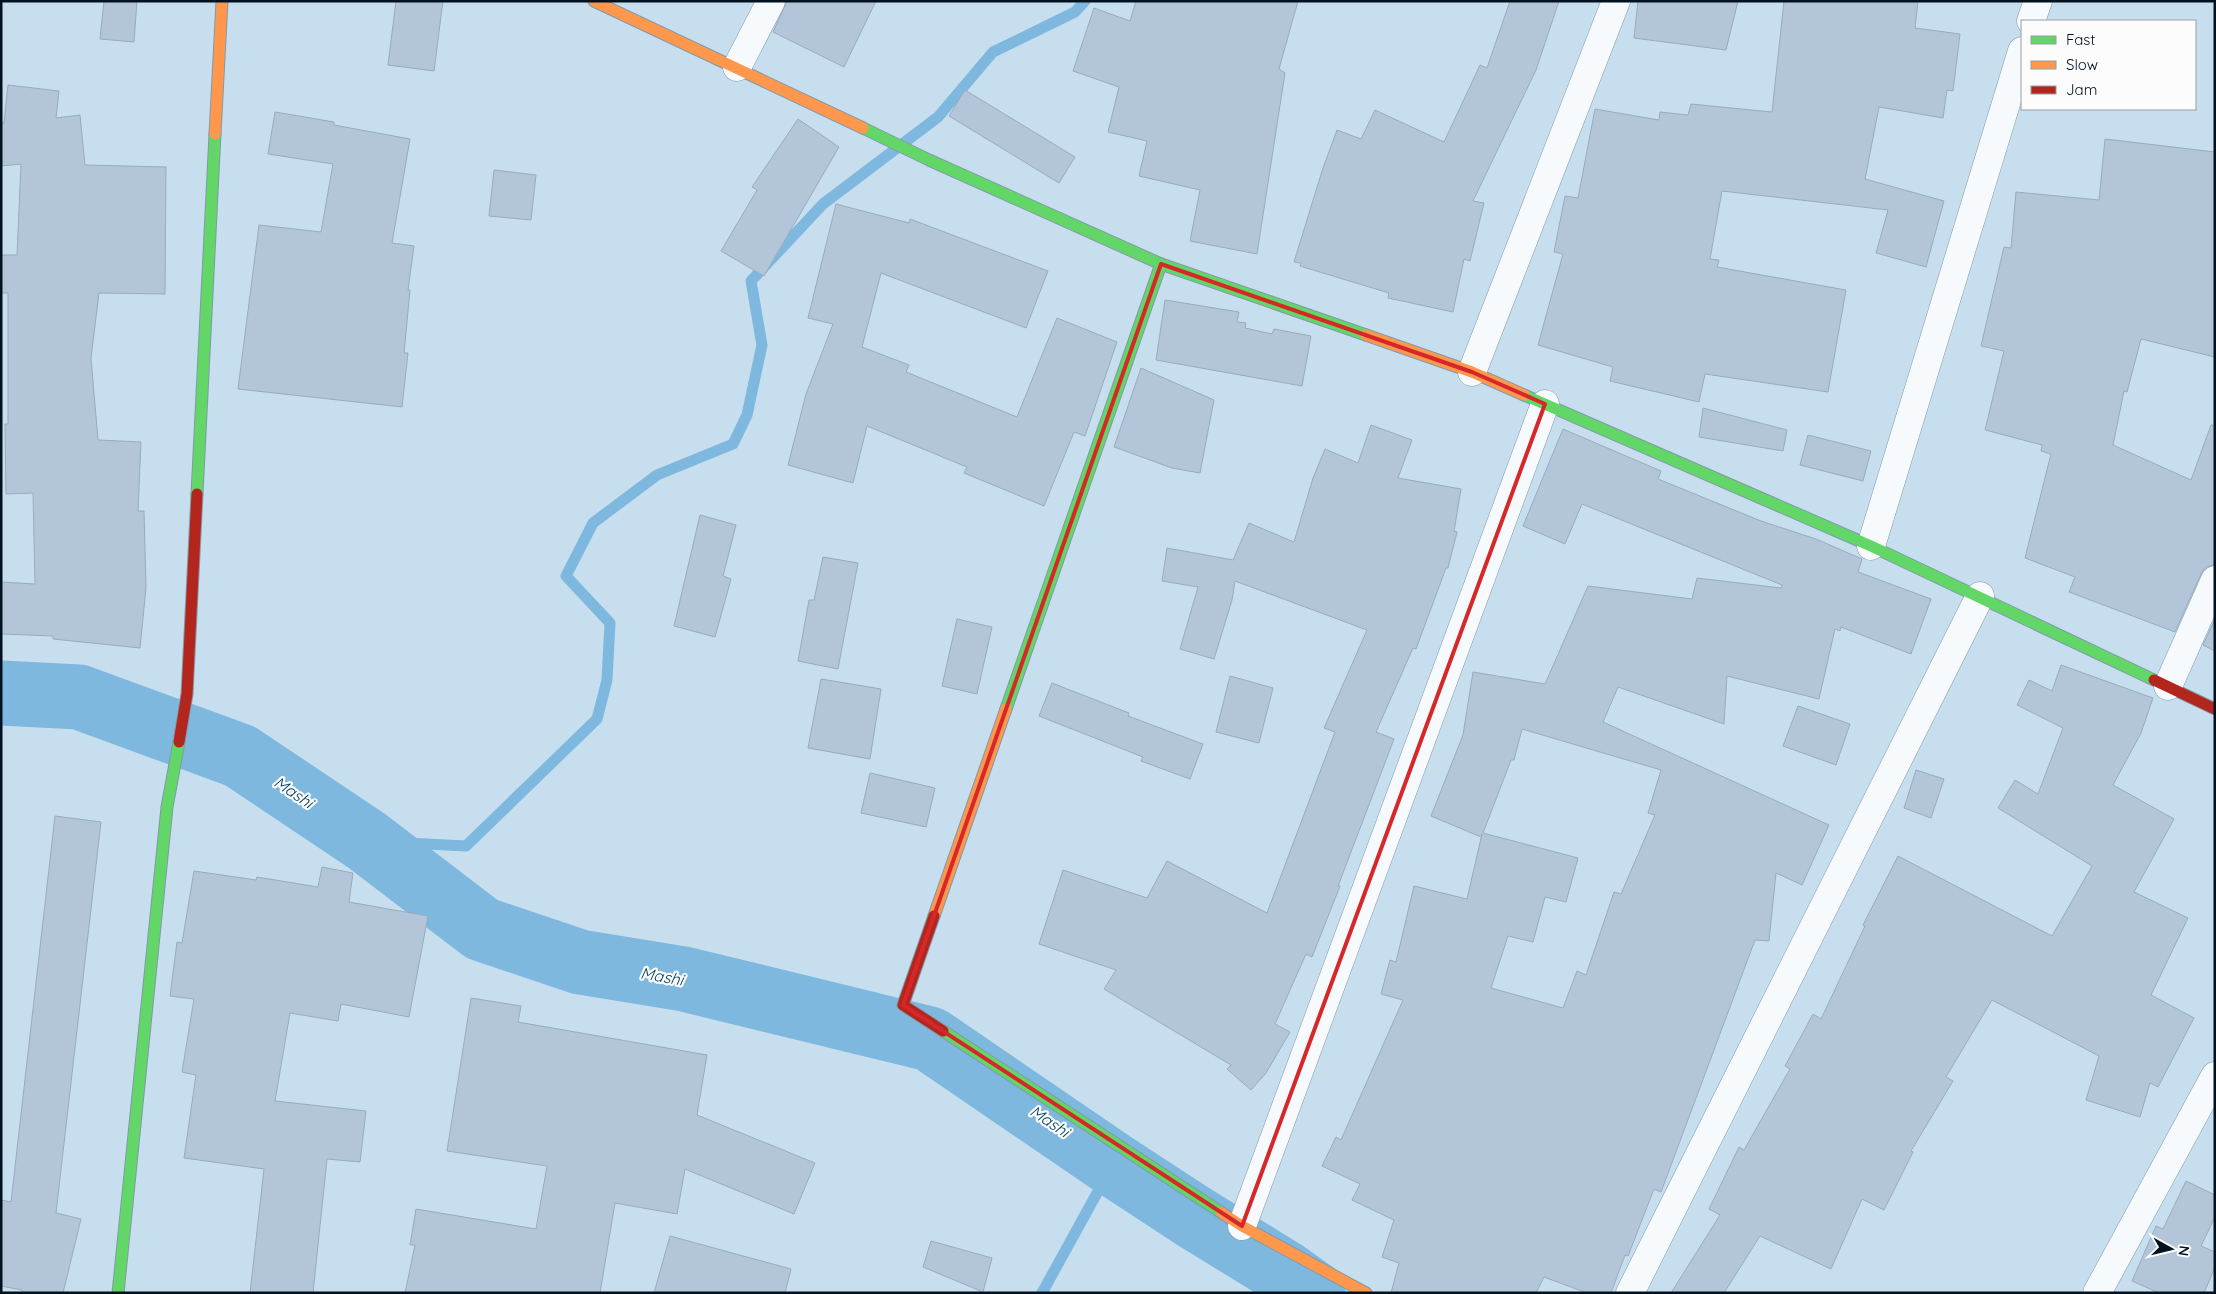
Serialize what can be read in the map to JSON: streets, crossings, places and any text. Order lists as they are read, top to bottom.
{
  "water": ["Mashi"],
  "legend": ["Fast", "Slow", "Jam"],
  "north": "right"
}
